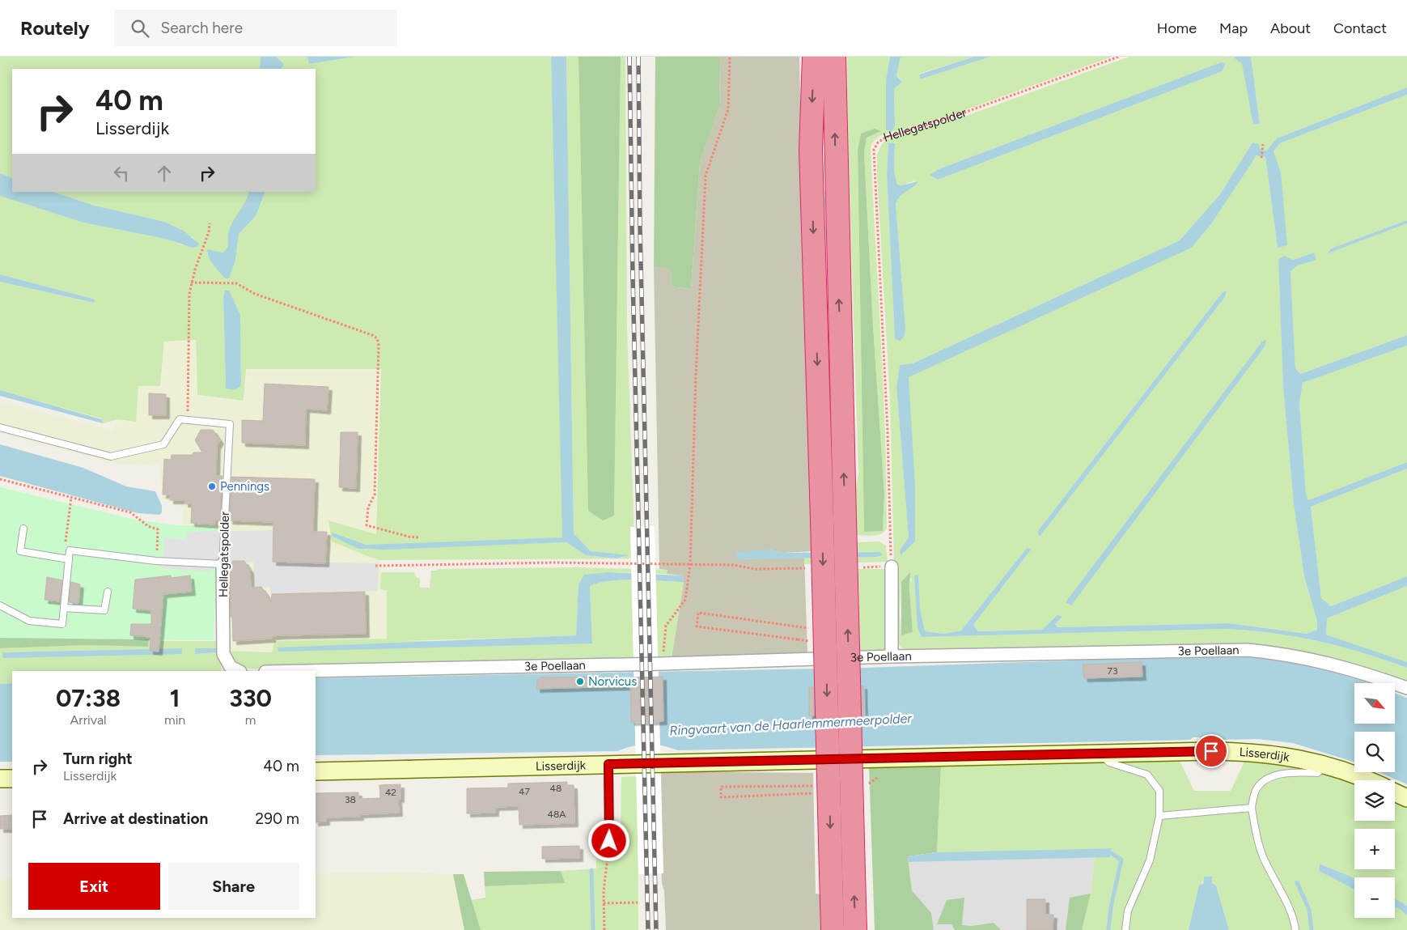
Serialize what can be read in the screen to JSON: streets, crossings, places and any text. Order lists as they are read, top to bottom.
{
  "streets": {
    "street": ["Hellegatspolder", "3e Poellaan", "Lisserdijk"]
  },
  "water": ["Ringvaart van de Haarlemmermeerpolder"],
  "places": ["Pennings", "Norvicus"],
  "house_numbers": [
    "73",
    "48",
    "47",
    "42",
    "38",
    "48A"
  ],
  "north": "bottom right",
  "page": {
    "header": "Routely",
    "search": "Search here",
    "nav": [
      "Home",
      "Map",
      "About",
      "Contact"
    ],
    "turn": ["40 m", "Lisserdijk"],
    "eta": [
      "07:38",
      "Arrival",
      "1",
      "min",
      "330",
      "m"
    ],
    "map_buttons": ["+", "−"],
    "list": [
      {
        "name": "Turn right",
        "note": "Lisserdijk",
        "value": "40 m"
      },
      {
        "name": "Arrive at destination",
        "value": "290 m"
      }
    ],
    "buttons": ["Exit", "Share"]
  }
}
